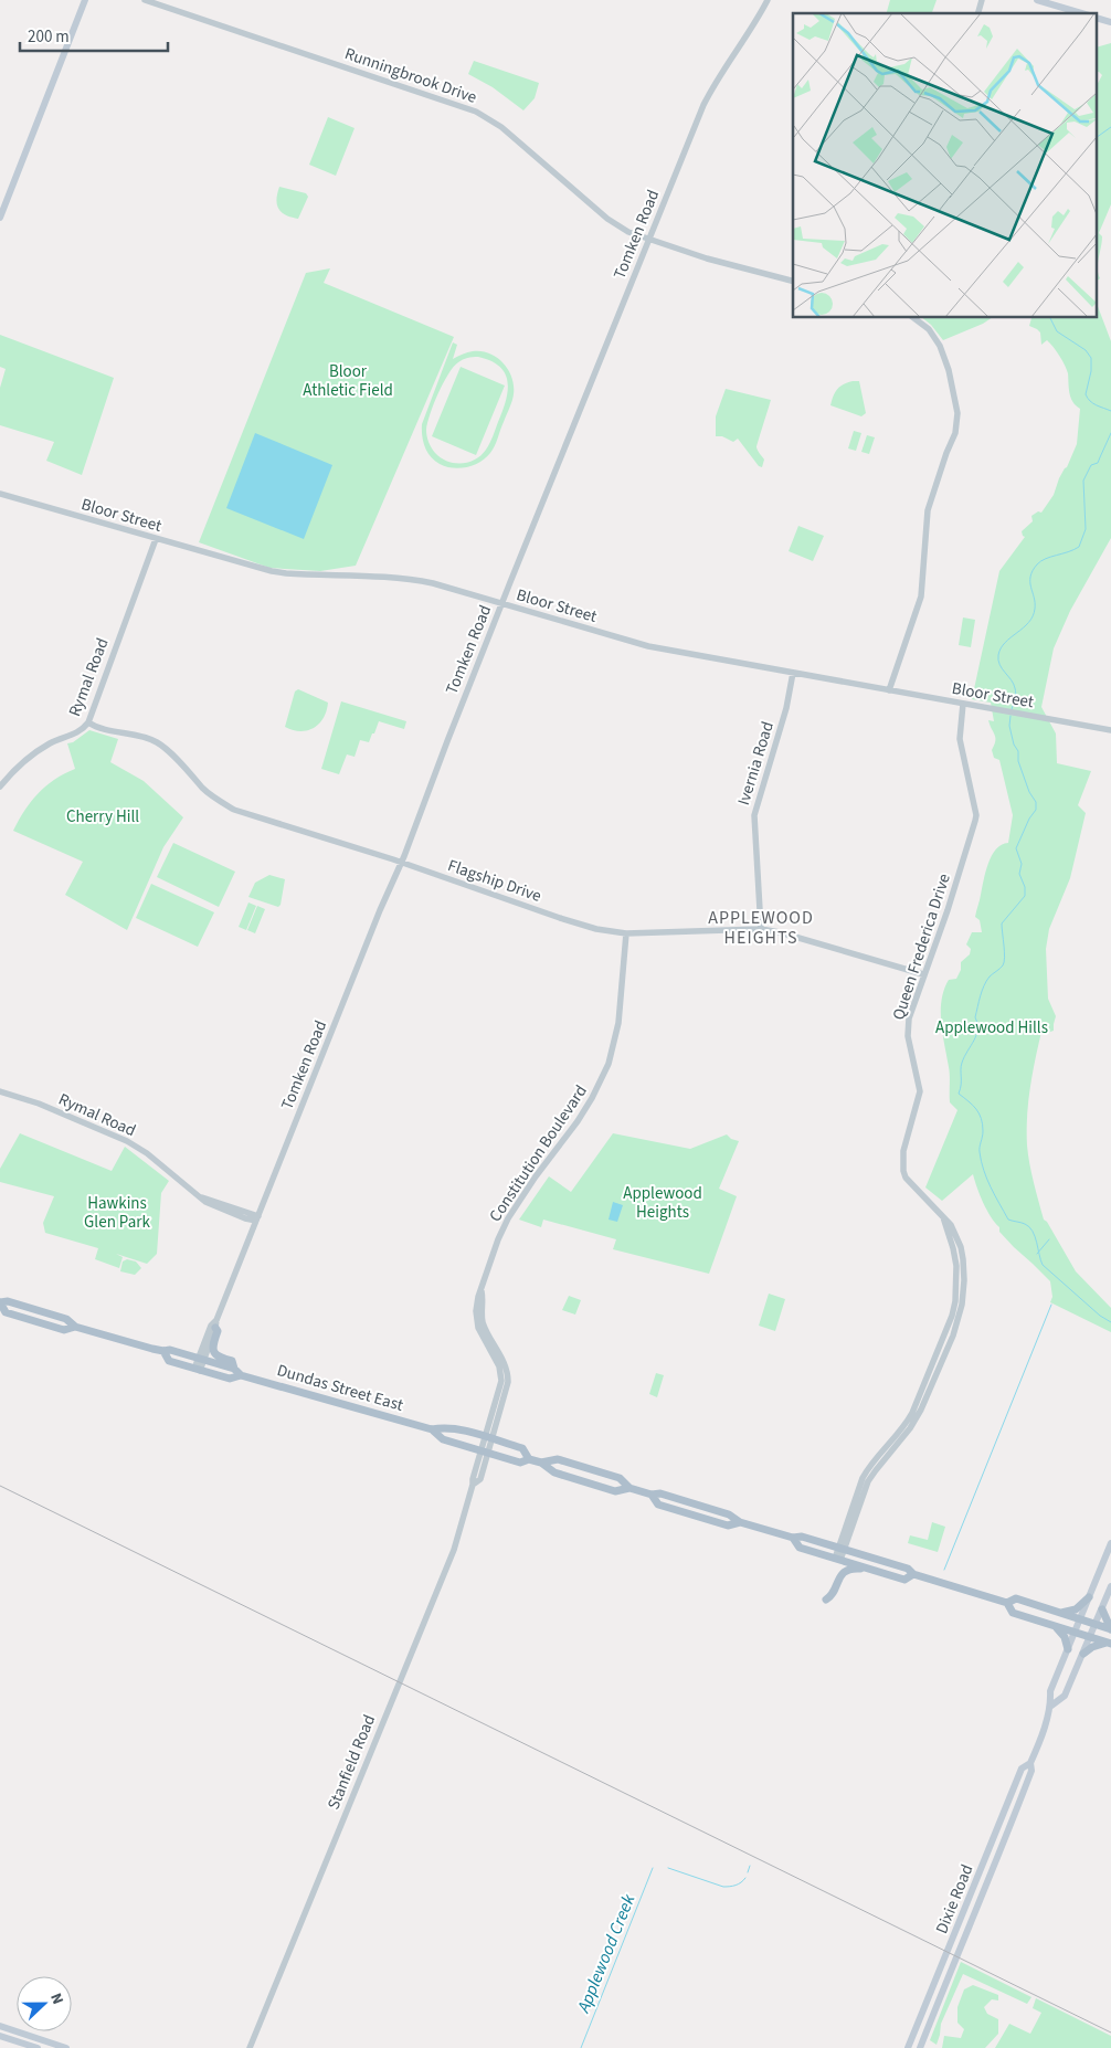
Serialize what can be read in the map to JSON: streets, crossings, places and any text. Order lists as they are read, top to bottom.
{
  "streets": {
    "main road": ["Dundas Street East", "Dixie Road"],
    "street": [
      "Runningbrook Drive",
      "Tomken Road",
      "Bloor Street",
      "Rymal Road",
      "Ivernia Road",
      "Flagship Drive",
      "Queen Frederica Drive",
      "Constitution Boulevard",
      "Stanfield Road"
    ]
  },
  "crossings": [
    ["Runningbrook Drive", "Tomken Road"],
    ["Tomken Road", "Bloor Street"],
    ["Tomken Road", "Rymal Road"],
    ["Tomken Road", "Flagship Drive"],
    ["Tomken Road", "Dundas Street East"],
    ["Bloor Street", "Rymal Road"],
    ["Bloor Street", "Ivernia Road"],
    ["Bloor Street", "Queen Frederica Drive"],
    ["Rymal Road", "Flagship Drive"],
    ["Ivernia Road", "Flagship Drive"],
    ["Flagship Drive", "Queen Frederica Drive"],
    ["Flagship Drive", "Constitution Boulevard"],
    ["Queen Frederica Drive", "Dundas Street East"],
    ["Constitution Boulevard", "Dundas Street East"],
    ["Constitution Boulevard", "Stanfield Road"],
    ["Dundas Street East", "Stanfield Road"],
    ["Dundas Street East", "Dixie Road"]
  ],
  "districts": ["APPLEWOOD HEIGHTS"],
  "water": ["Applewood Creek"],
  "parks": [
    "Bloor Athletic Field",
    "Cherry Hill",
    "Applewood Hills",
    "Applewood Heights",
    "Hawkins Glen Park"
  ],
  "scale_bar": "200 m",
  "north": "right"
}
